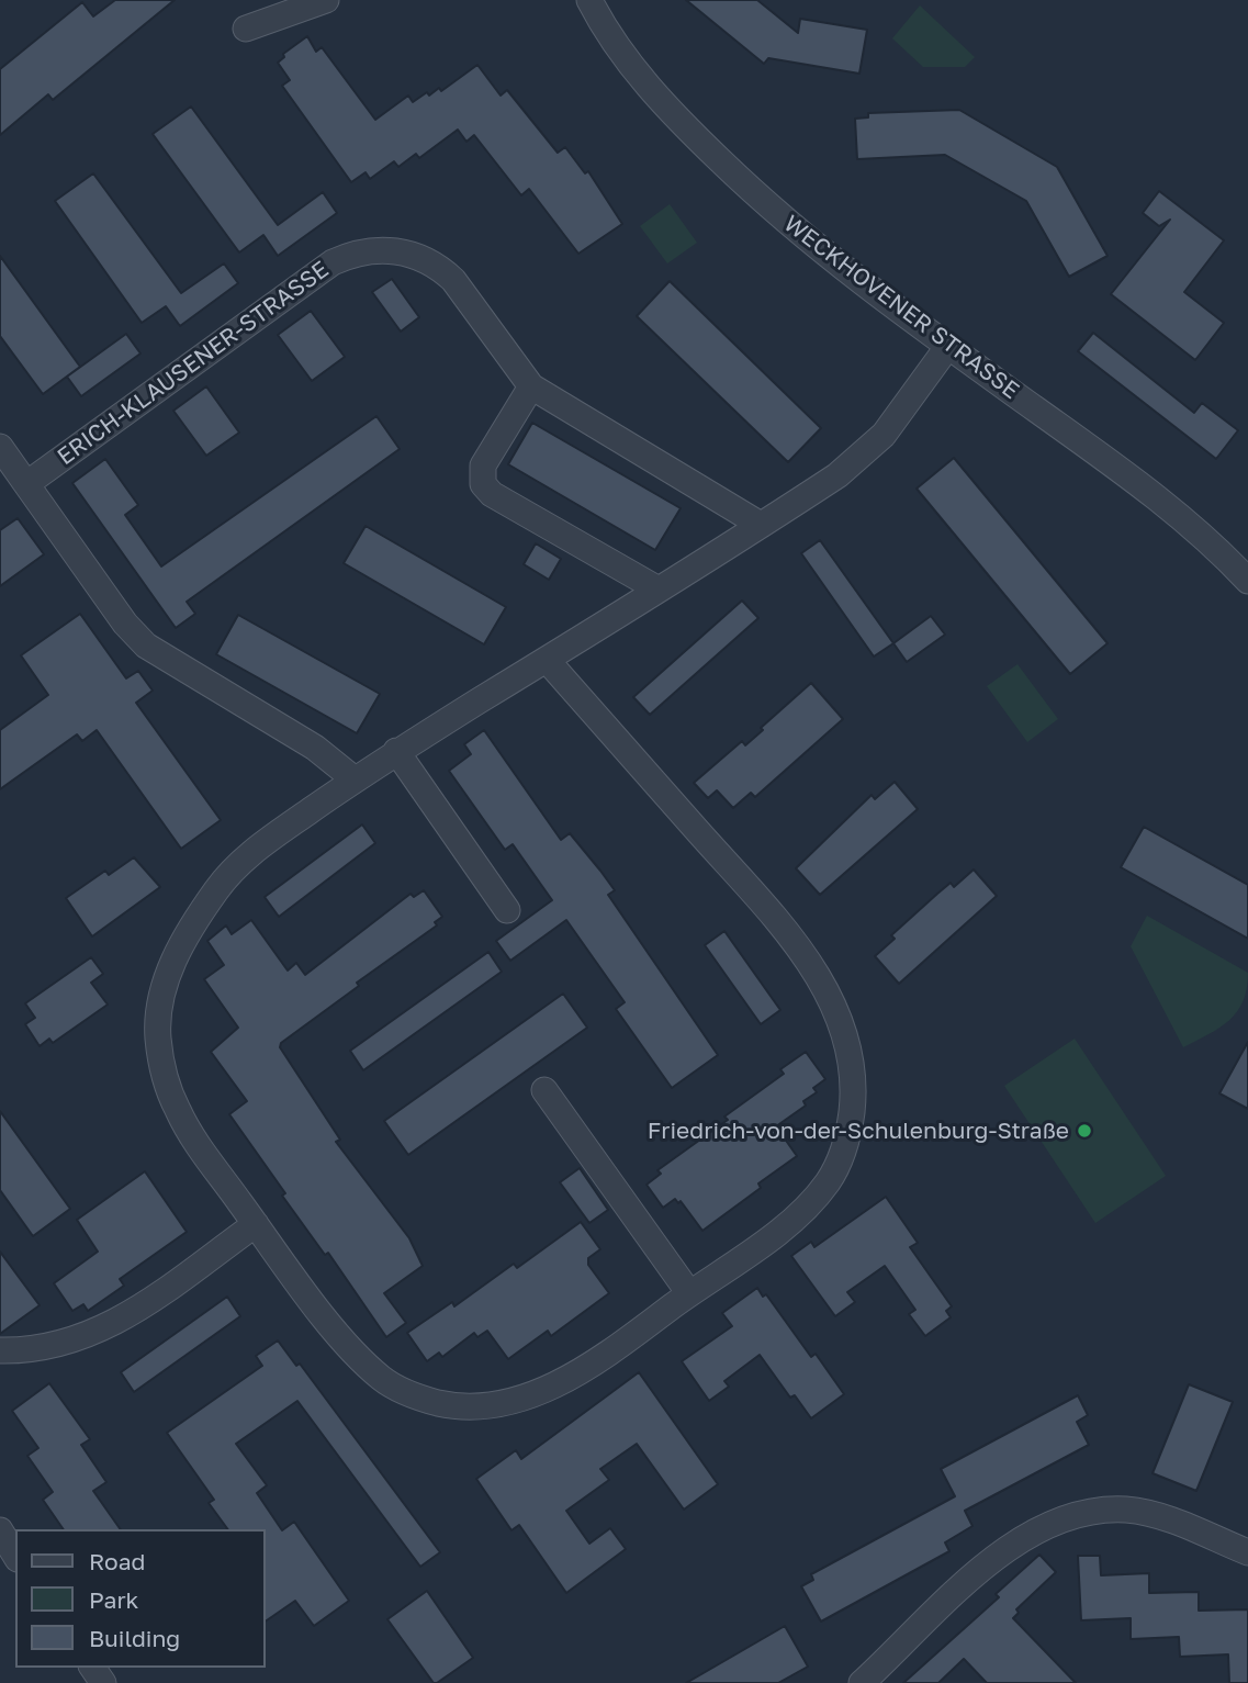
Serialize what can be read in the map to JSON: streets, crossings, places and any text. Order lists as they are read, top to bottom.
{
  "streets": {
    "street": ["WECKHOVENER STRASSE", "ERICH-KLAUSENER-STRASSE"]
  },
  "places": ["Friedrich-von-der-Schulenburg-Straße"],
  "legend": ["Road", "Park", "Building"]
}
